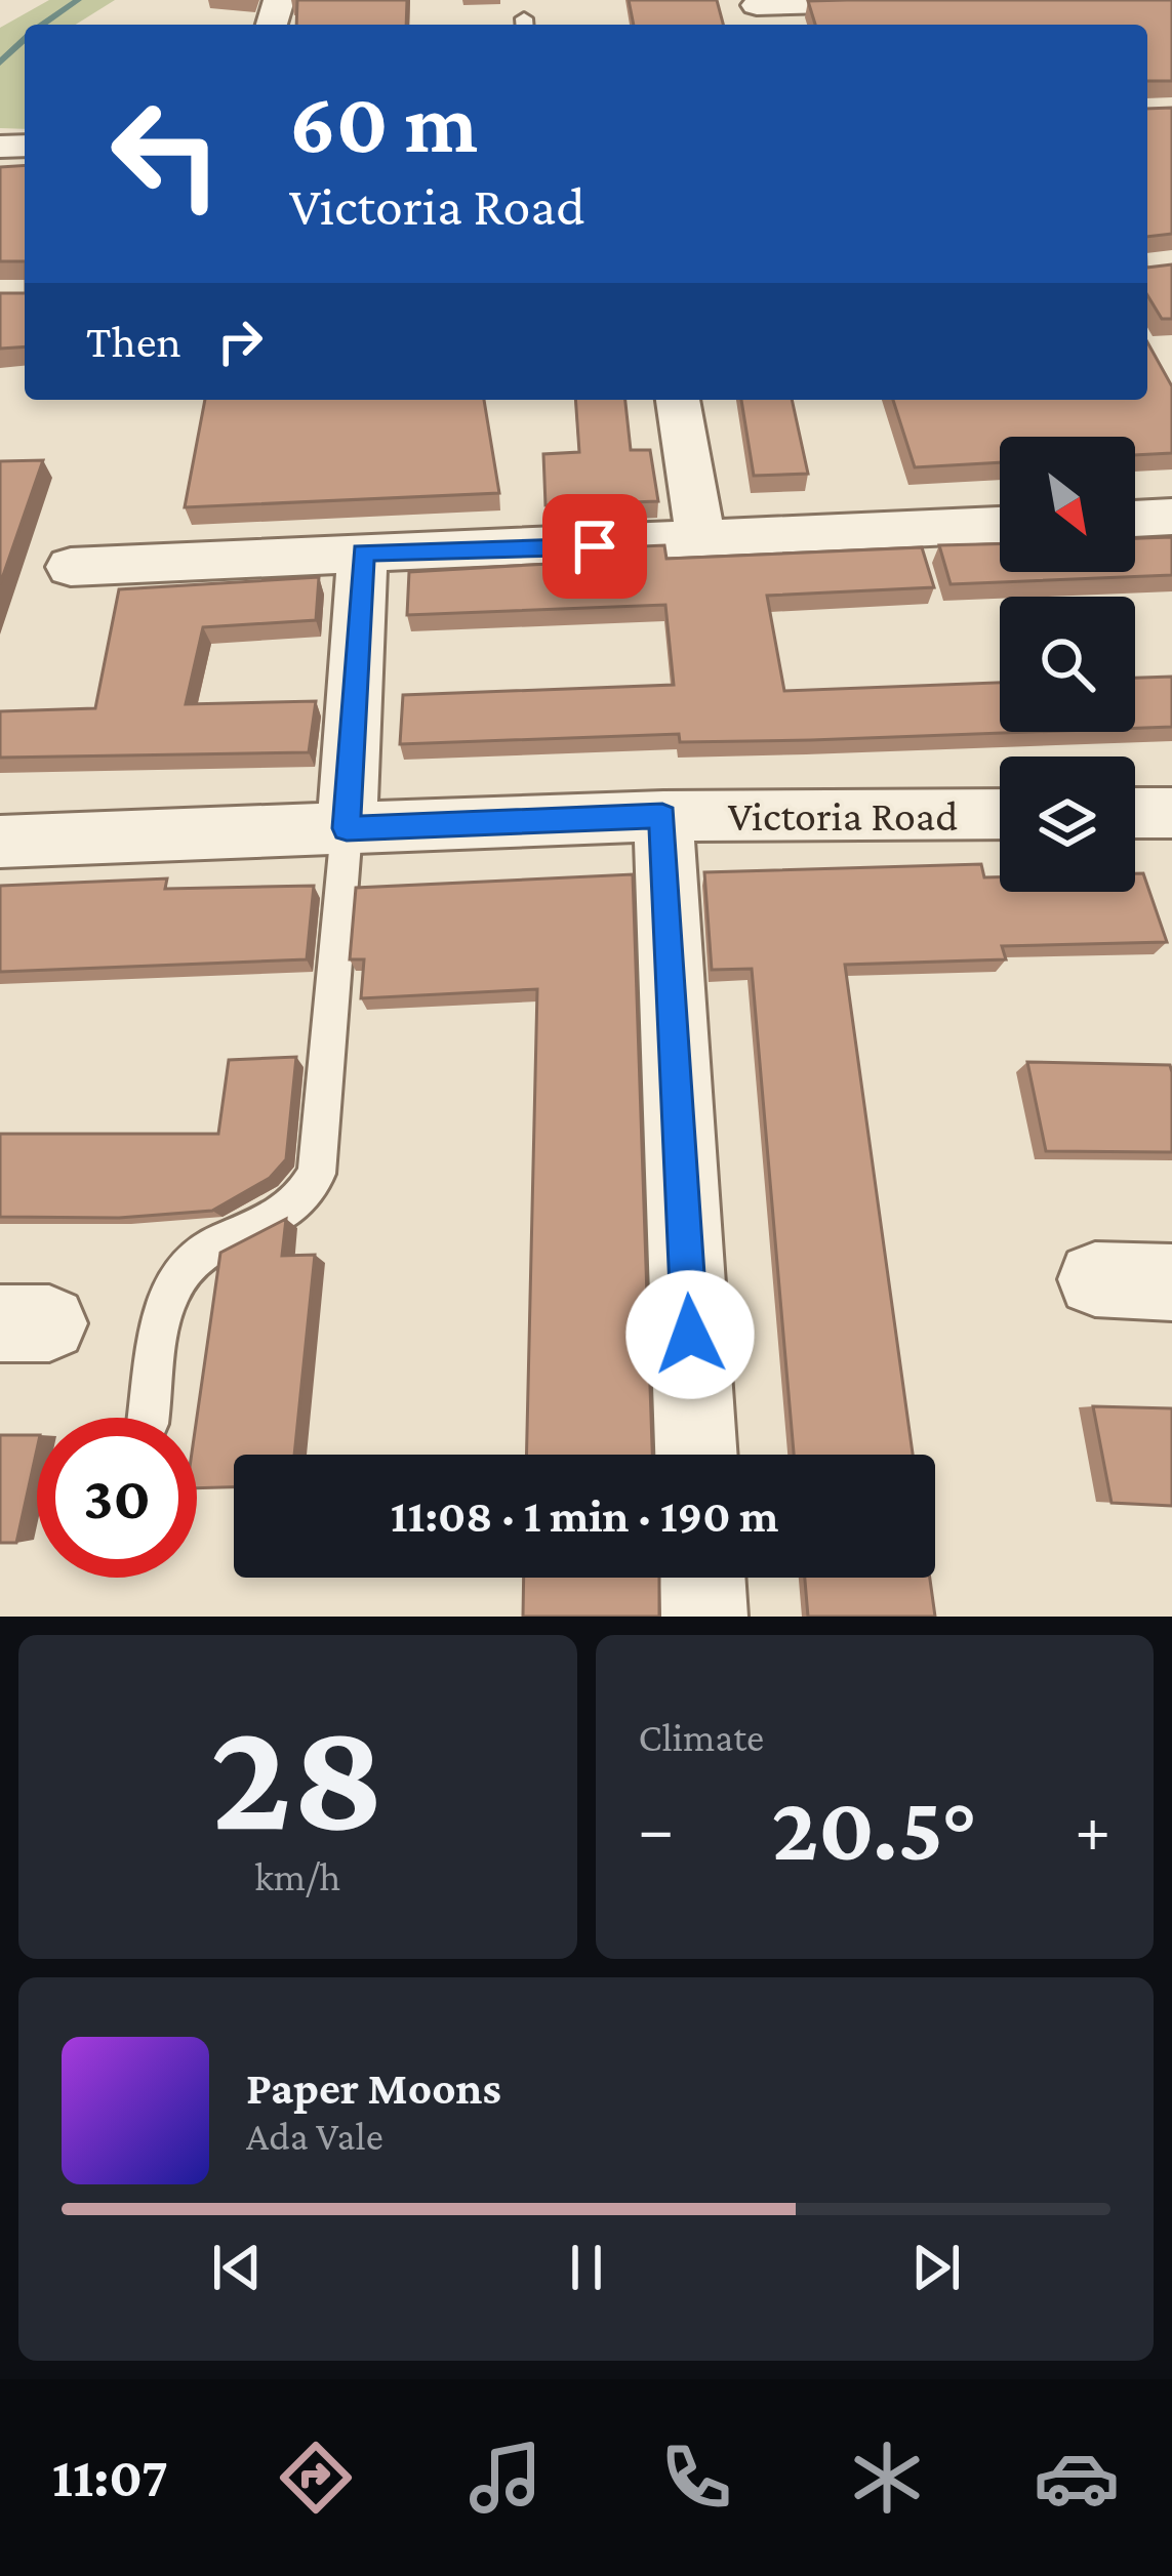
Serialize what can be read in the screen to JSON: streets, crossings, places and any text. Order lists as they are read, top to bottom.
{
  "streets": {
    "street": ["Victoria Road"]
  },
  "north": "bottom right",
  "page": {
    "turn": ["60 m", "Victoria Road"],
    "then": "Then",
    "limit": "30",
    "trip": "11:08 · 1 min · 190 m",
    "tile": [
      ["28", "km/h"],
      "Climate"
    ],
    "heat": ["−", "20.5°", "+"],
    "song": ["Paper Moons", "Ada Vale"],
    "tabs": "11:07"
  }
}
